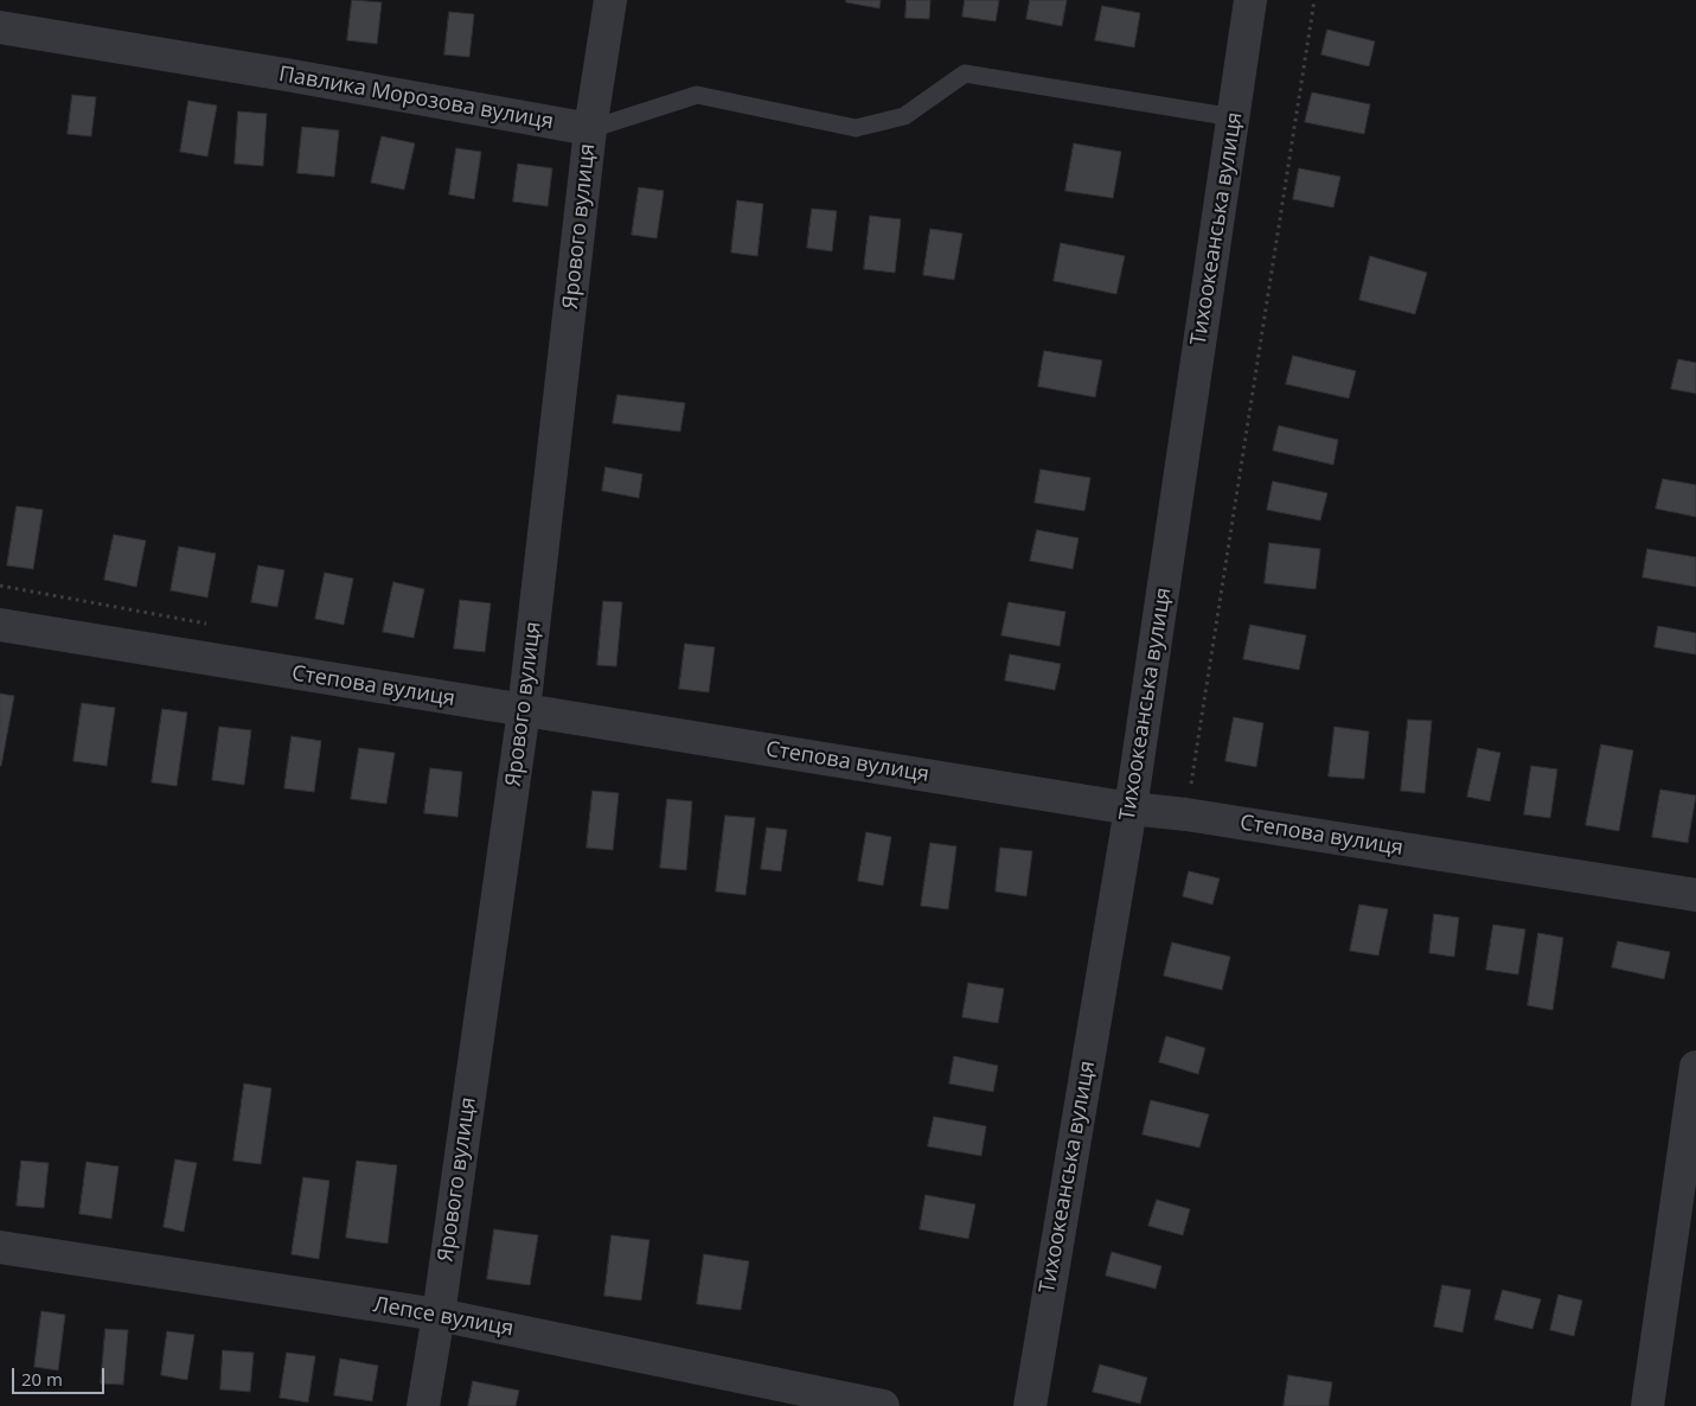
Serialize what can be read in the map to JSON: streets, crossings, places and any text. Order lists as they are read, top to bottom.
{
  "streets": {
    "street": [
      "Павлика Морозова вулиця",
      "Ярового вулиця",
      "Тихоокеанська вулиця",
      "Степова вулиця",
      "Лепсе вулиця"
    ]
  },
  "crossings": [
    ["Павлика Морозова вулиця", "Ярового вулиця"],
    ["Павлика Морозова вулиця", "Тихоокеанська вулиця"],
    ["Ярового вулиця", "Степова вулиця"],
    ["Ярового вулиця", "Лепсе вулиця"],
    ["Тихоокеанська вулиця", "Степова вулиця"]
  ],
  "scale_bar": "20 m"
}
